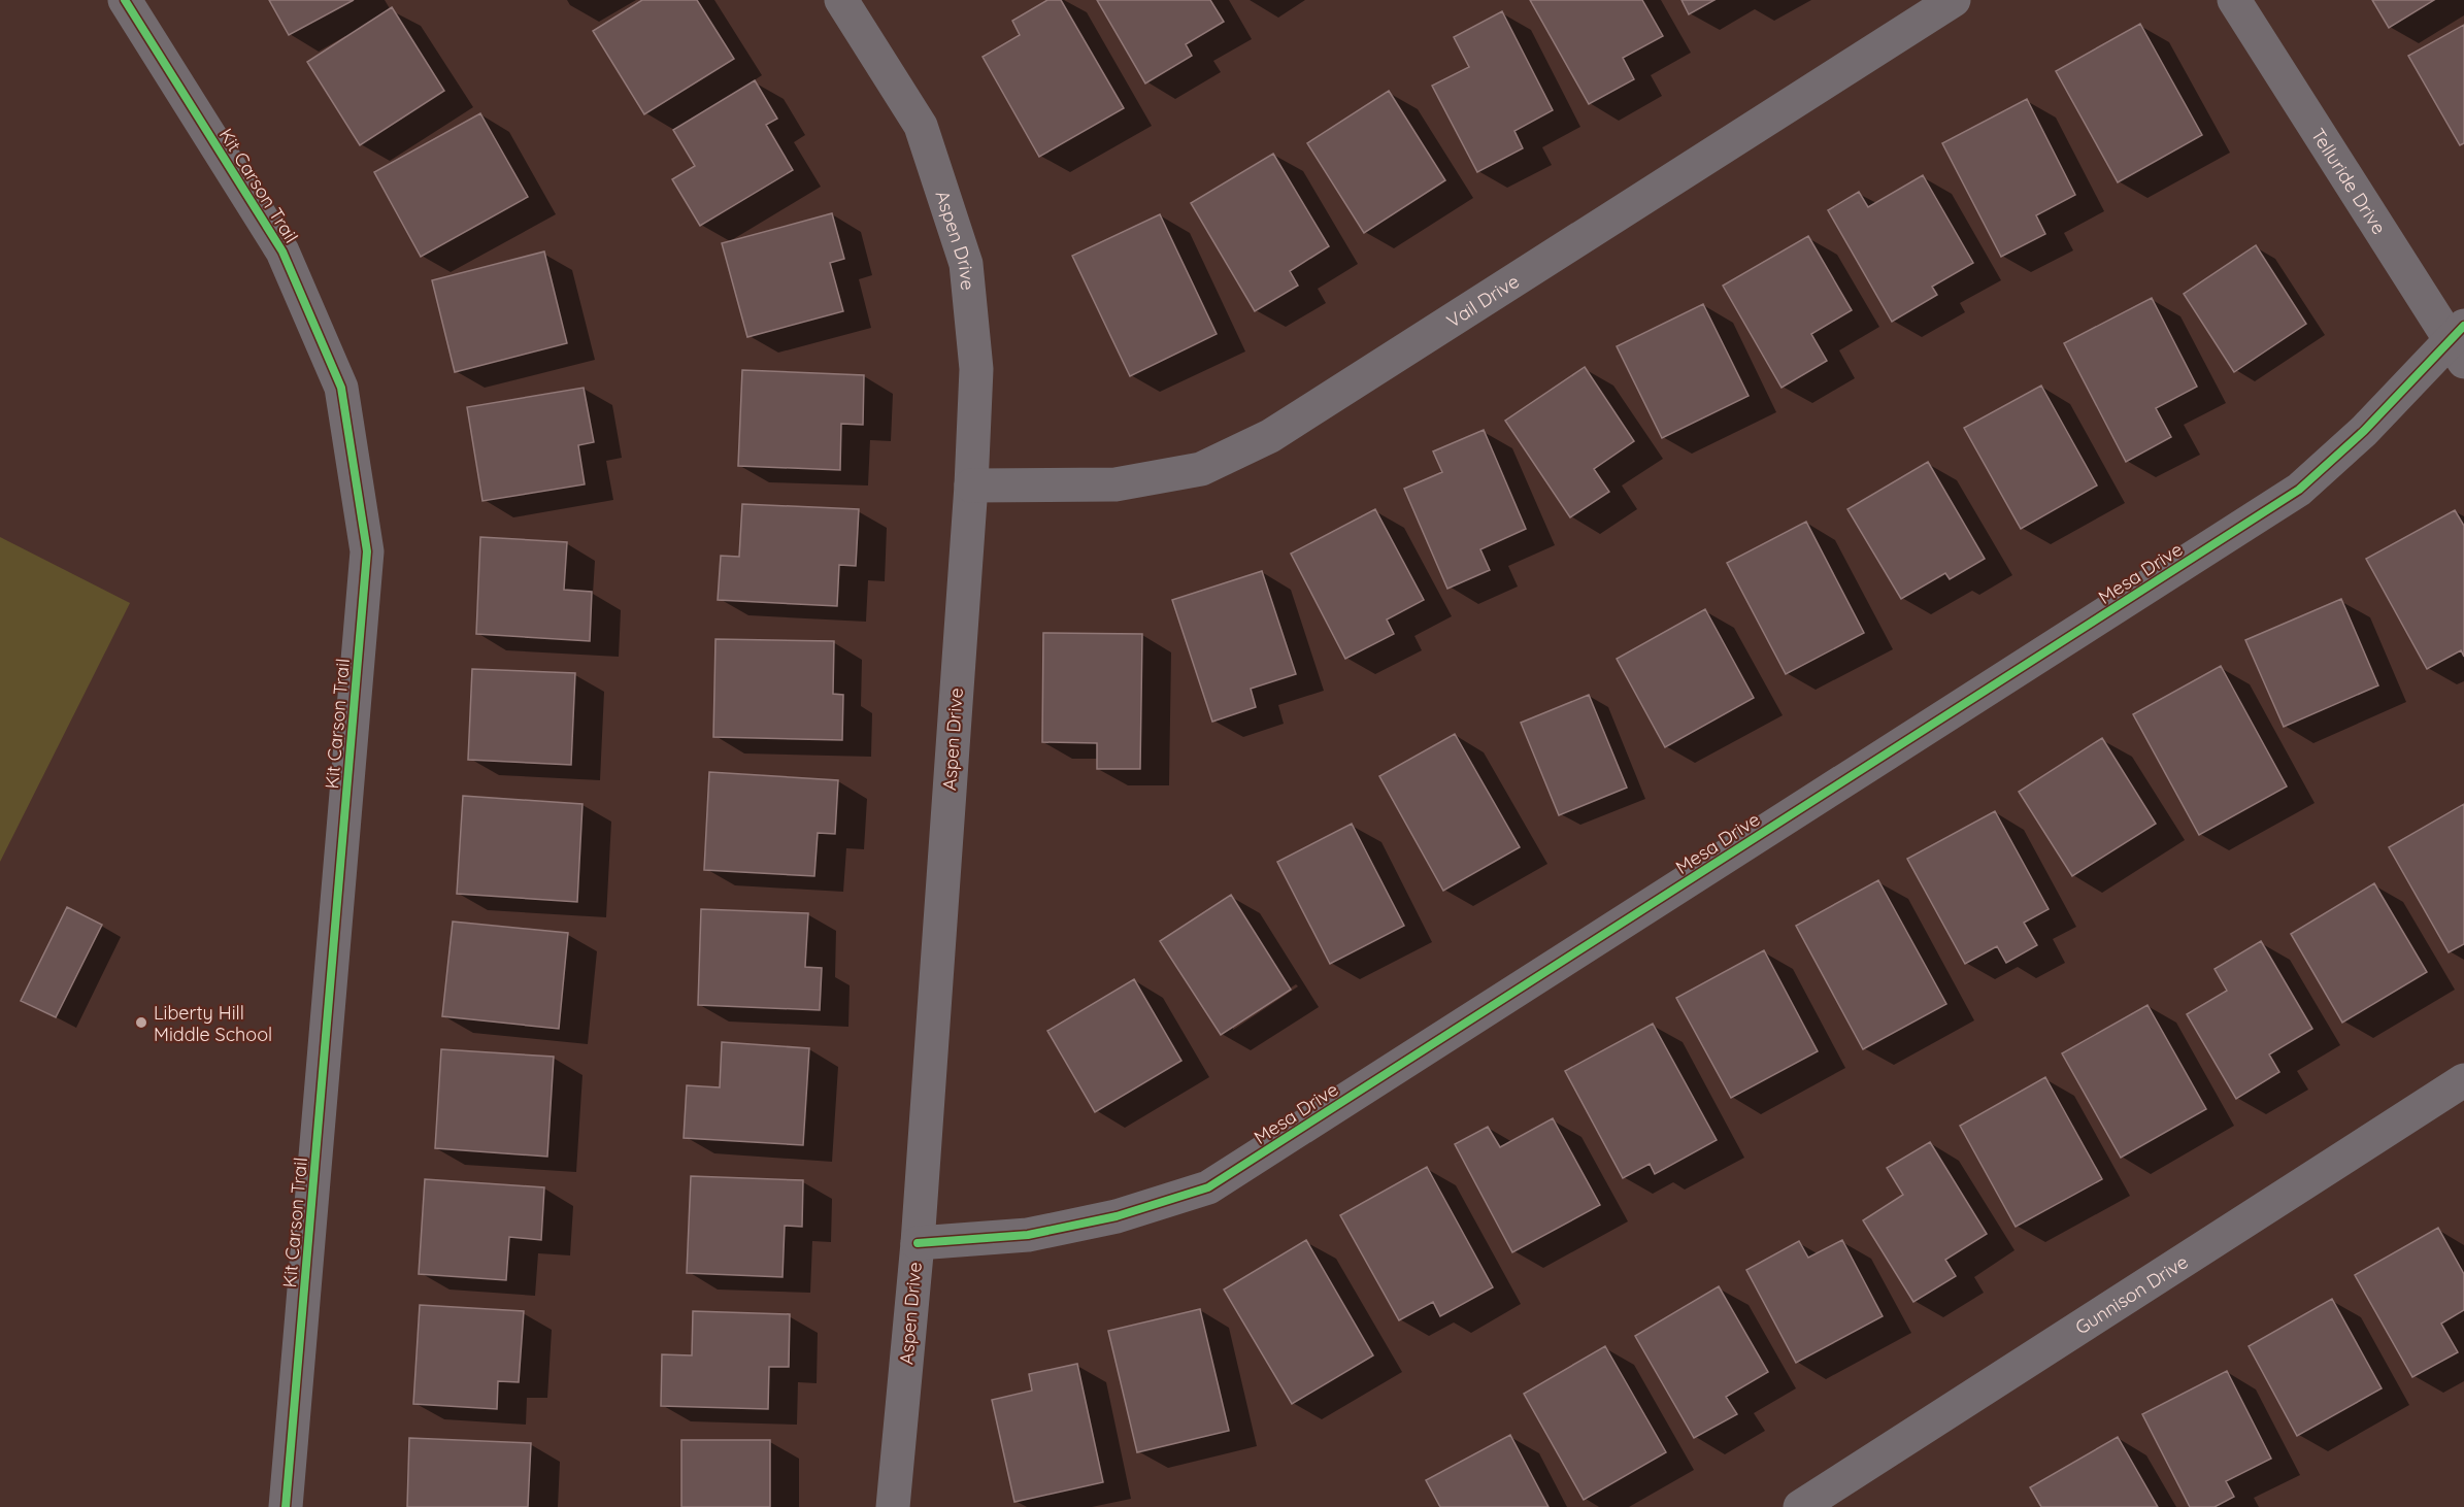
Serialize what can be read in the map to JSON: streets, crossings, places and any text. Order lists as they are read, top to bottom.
{
  "streets": {
    "street": [
      "Telluride Drive",
      "Kit Carson Trail",
      "Aspen Drive",
      "Vail Drive",
      "Mesa Drive",
      "Gunnison Drive"
    ]
  },
  "crossings": [
    ["Telluride Drive", "Mesa Drive"],
    ["Aspen Drive", "Vail Drive"],
    ["Aspen Drive", "Mesa Drive"]
  ],
  "places": ["Liberty Hill Middle School"]
}
